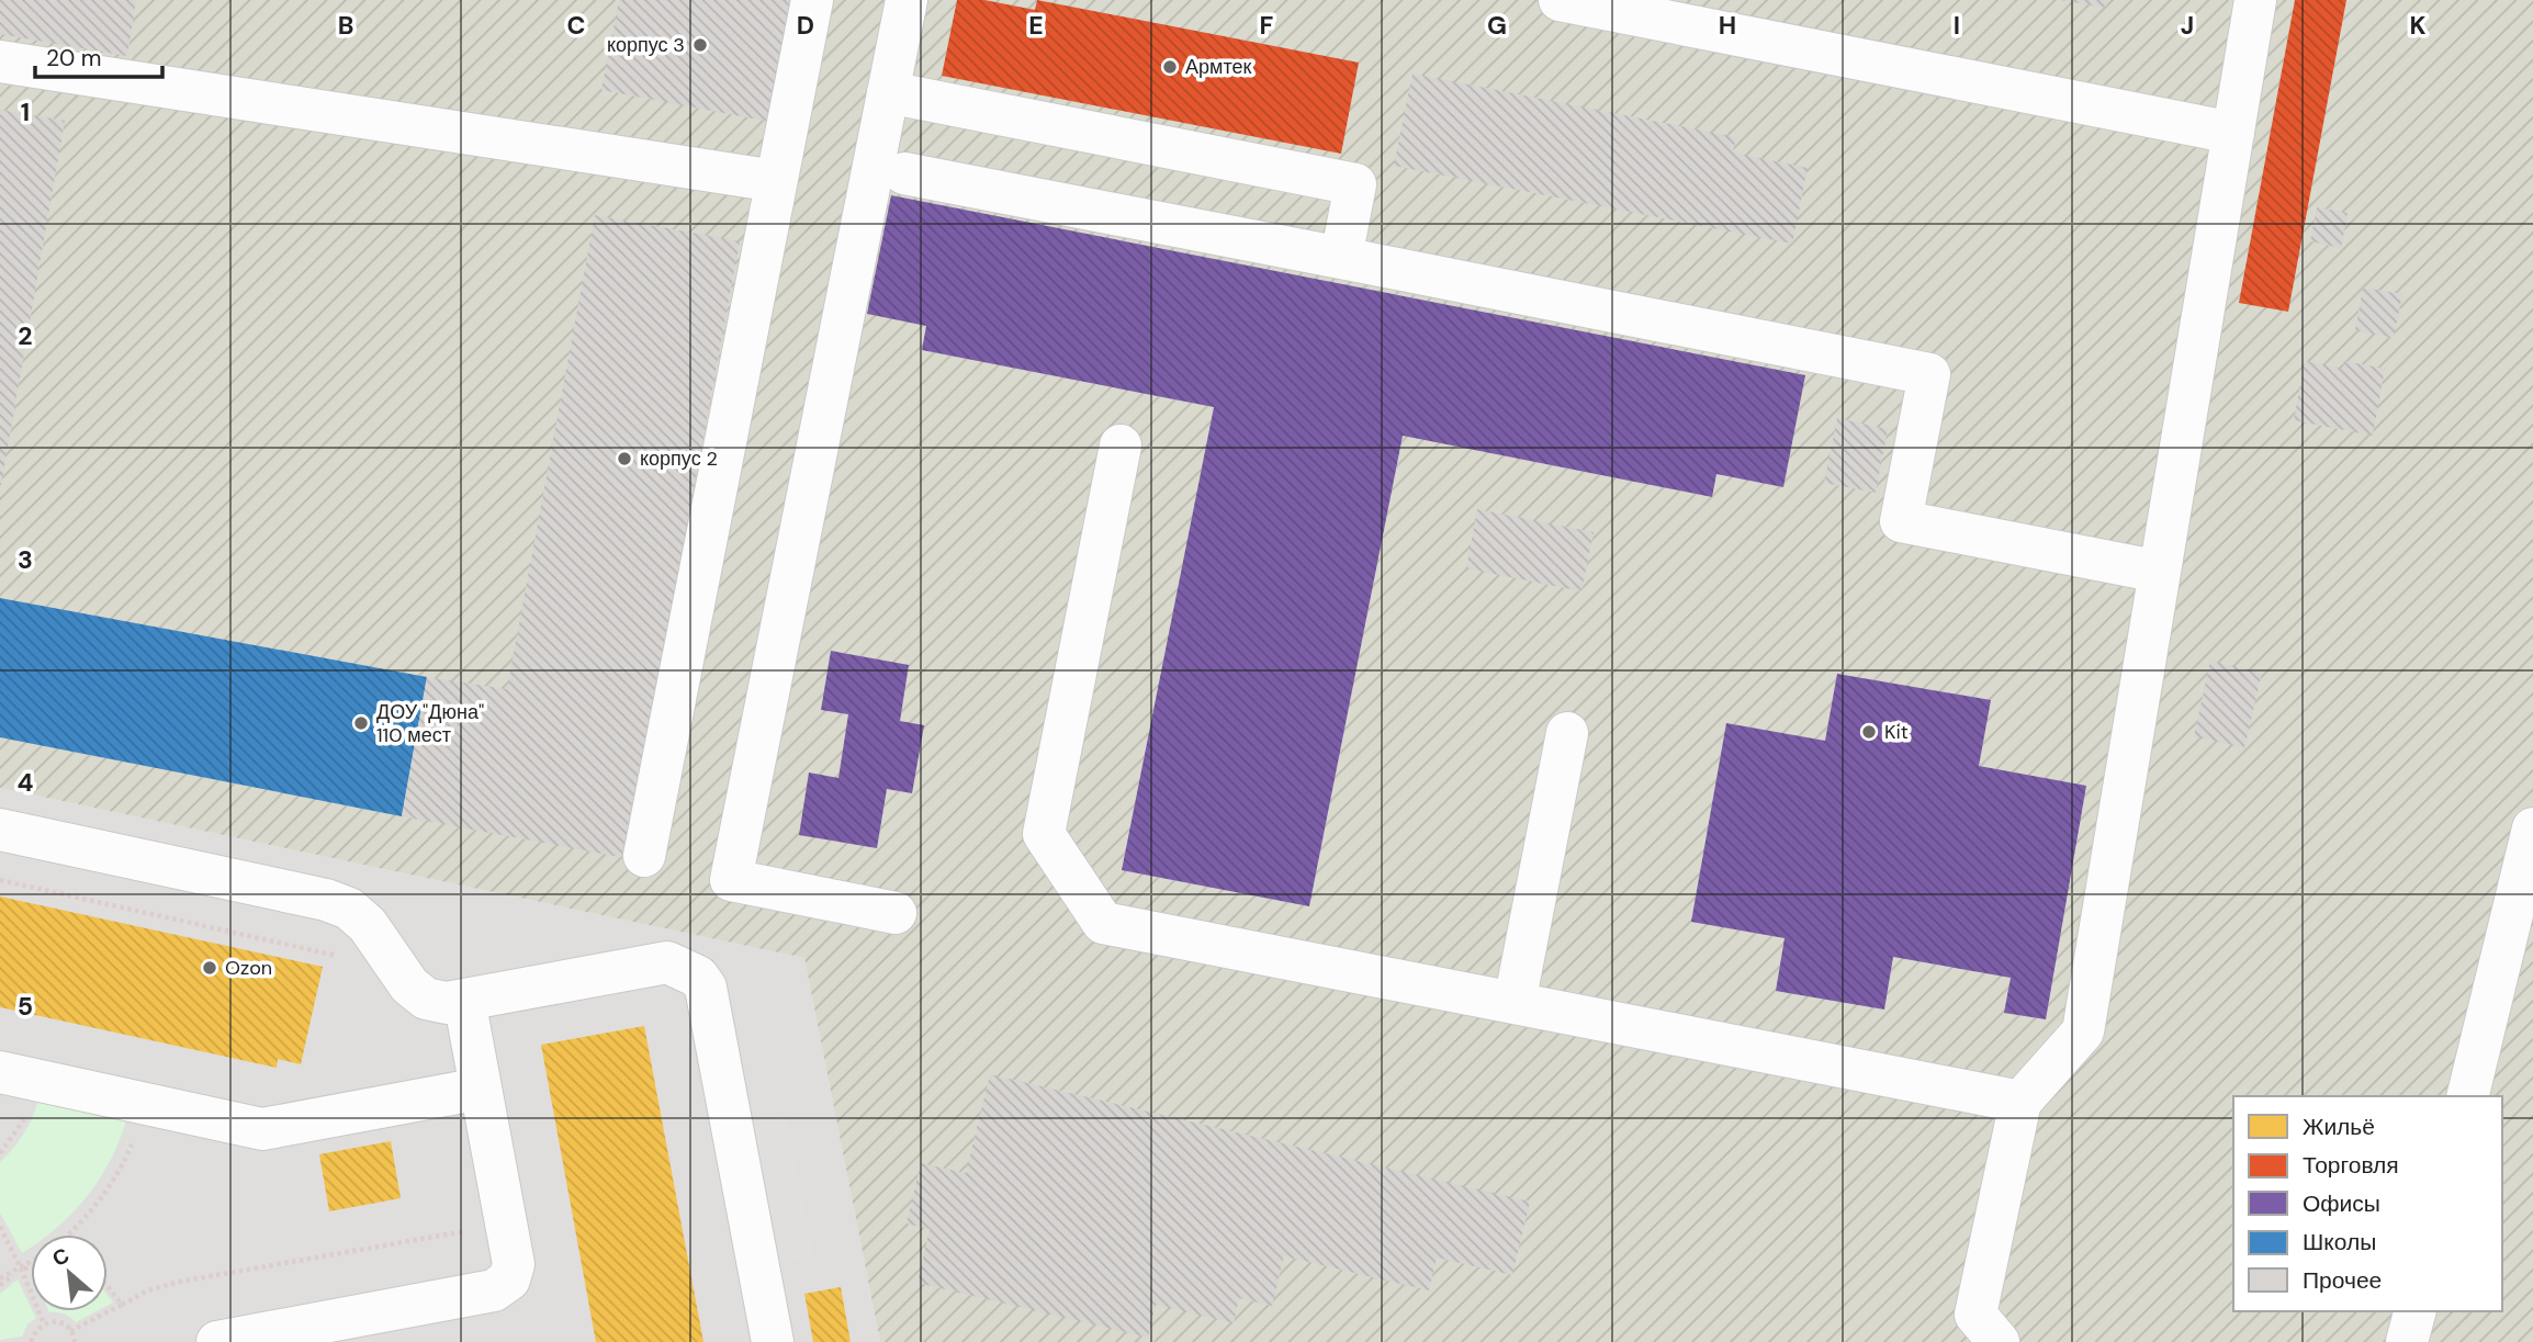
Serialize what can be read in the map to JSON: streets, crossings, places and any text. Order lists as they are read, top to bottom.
{
  "places": [
    "корпус 3",
    "Армтек",
    "корпус 2",
    "ДОУ \"Дюна\" 110 мест",
    "Kit",
    "Ozon"
  ],
  "legend": [
    "Жильё",
    "Торговля",
    "Офисы",
    "Школы",
    "Прочее"
  ],
  "scale_bar": "20 m",
  "north": "top left",
  "grid": {
    "columns": [
      "B",
      "C",
      "D",
      "E",
      "F",
      "G",
      "H",
      "I",
      "J",
      "K"
    ],
    "rows": [
      "1",
      "2",
      "3",
      "4",
      "5"
    ]
  }
}
